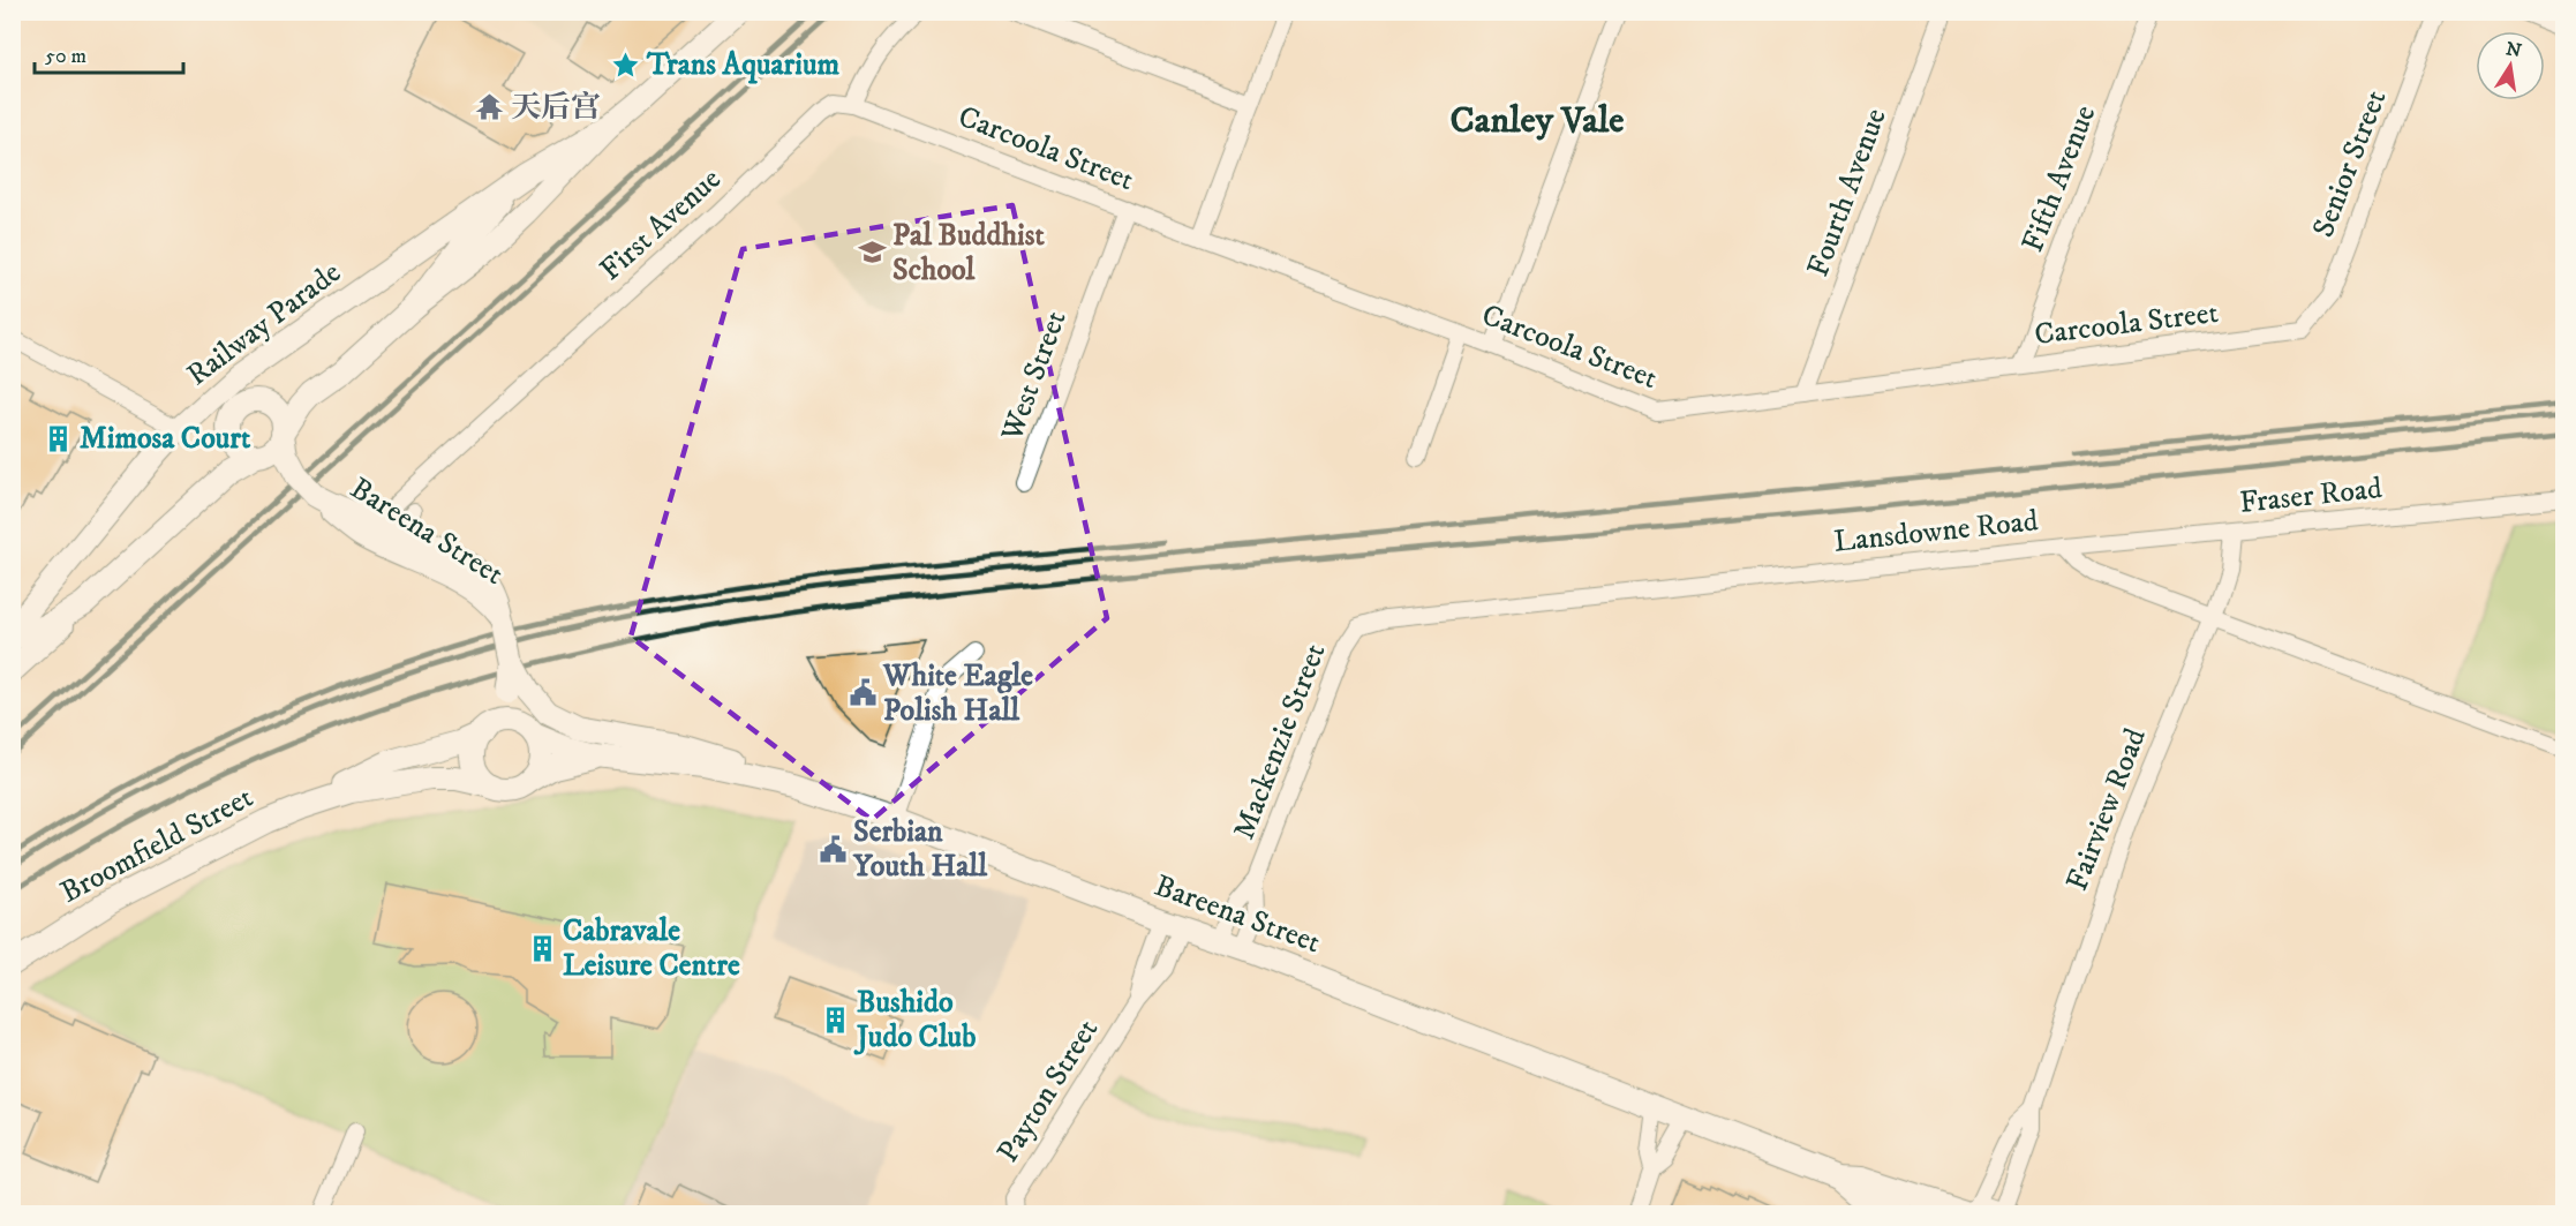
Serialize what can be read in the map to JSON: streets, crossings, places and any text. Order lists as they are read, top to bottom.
{
  "streets": {
    "main road": ["Railway Parade", "Bareena Street", "Broomfield Street"],
    "street": [
      "Carcoola Street",
      "Senior Street",
      "Fifth Avenue",
      "Fourth Avenue",
      "First Avenue",
      "West Street",
      "Fraser Road",
      "Lansdowne Road",
      "Mackenzie Street",
      "Fairview Road",
      "Payton Street"
    ]
  },
  "crossings": [
    ["Carcoola Street", "Senior Street"],
    ["Carcoola Street", "Fifth Avenue"],
    ["Carcoola Street", "Fourth Avenue"],
    ["Carcoola Street", "First Avenue"],
    ["Carcoola Street", "West Street"],
    ["First Avenue", "Bareena Street"],
    ["Fraser Road", "Lansdowne Road"],
    ["Fraser Road", "Fairview Road"],
    ["Bareena Street", "Mackenzie Street"],
    ["Bareena Street", "Fairview Road"],
    ["Bareena Street", "Payton Street"],
    ["Lansdowne Road", "Mackenzie Street"],
    ["Lansdowne Road", "Fairview Road"]
  ],
  "districts": ["Canley Vale"],
  "places": {
    "place": ["Trans Aquarium"],
    "temple": ["天后宫"],
    "school or university": ["Pal Buddhist School"],
    "building": ["Mimosa Court", "Cabravale Leisure Centre", "Bushido Judo Club"],
    "public building": ["White Eagle Polish Hall", "Serbian Youth Hall"]
  },
  "scale_bar": "50 m",
  "north": "top"
}
